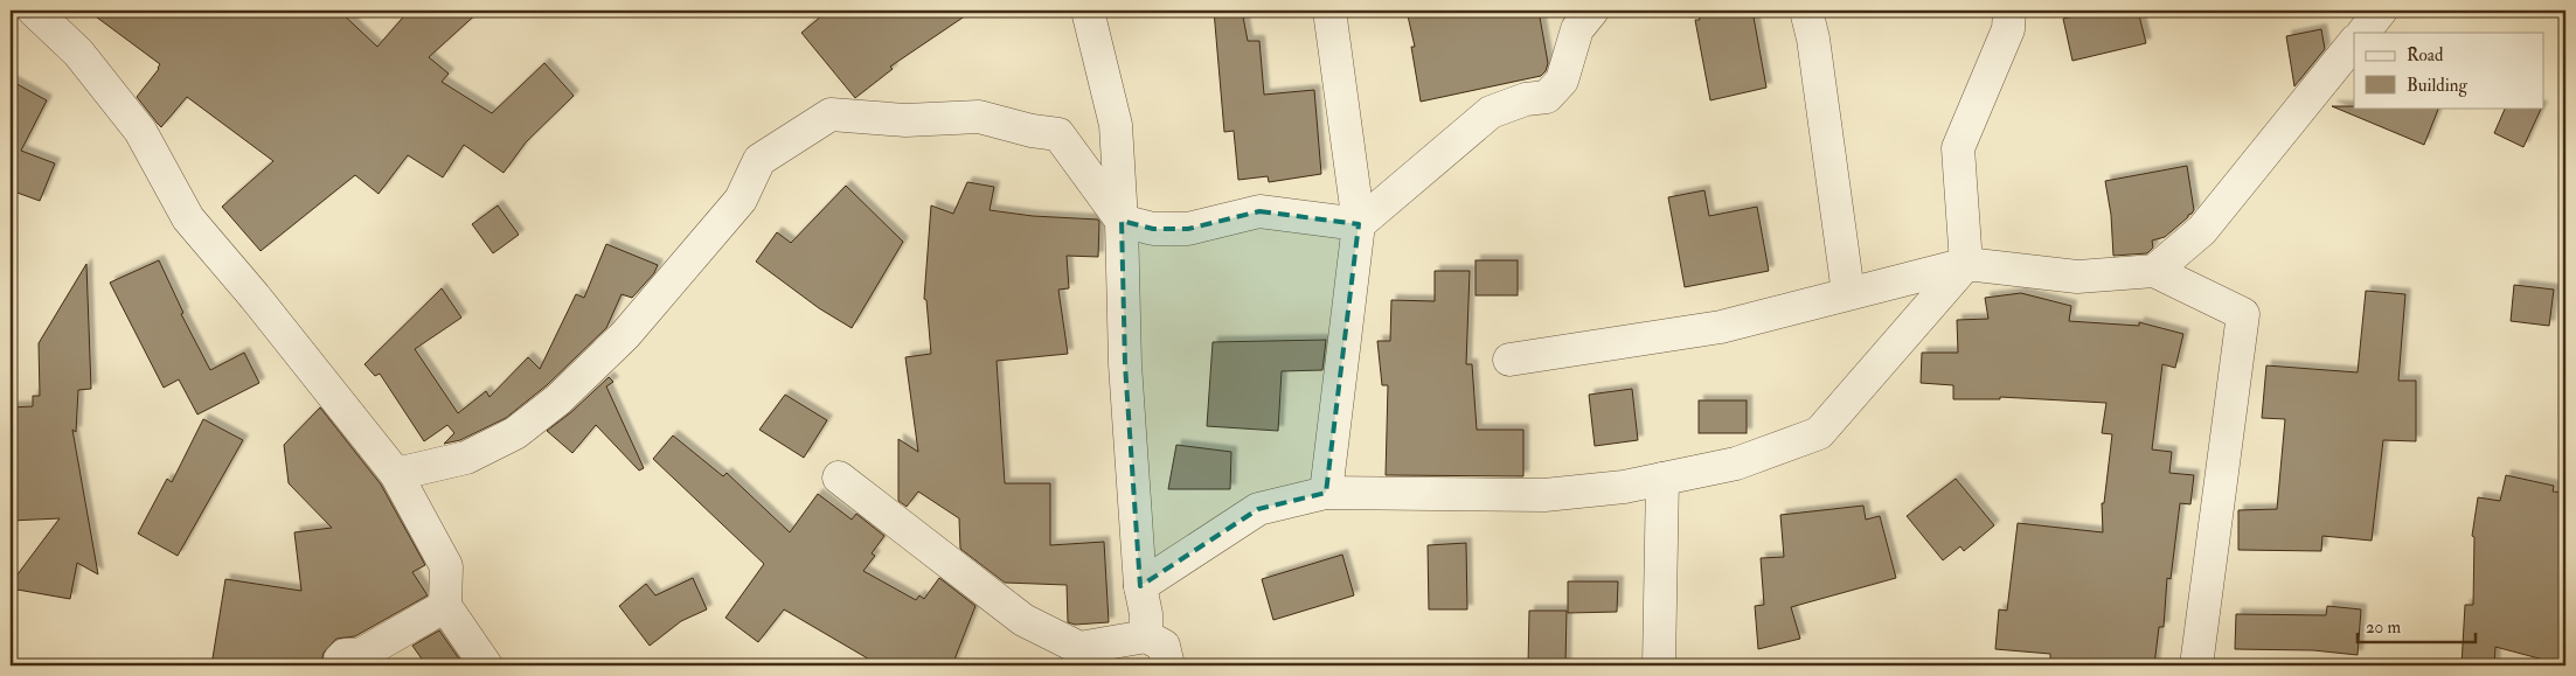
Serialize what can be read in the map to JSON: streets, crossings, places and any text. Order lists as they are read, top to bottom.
{
  "legend": ["Road", "Building"],
  "scale_bar": "20 m"
}
